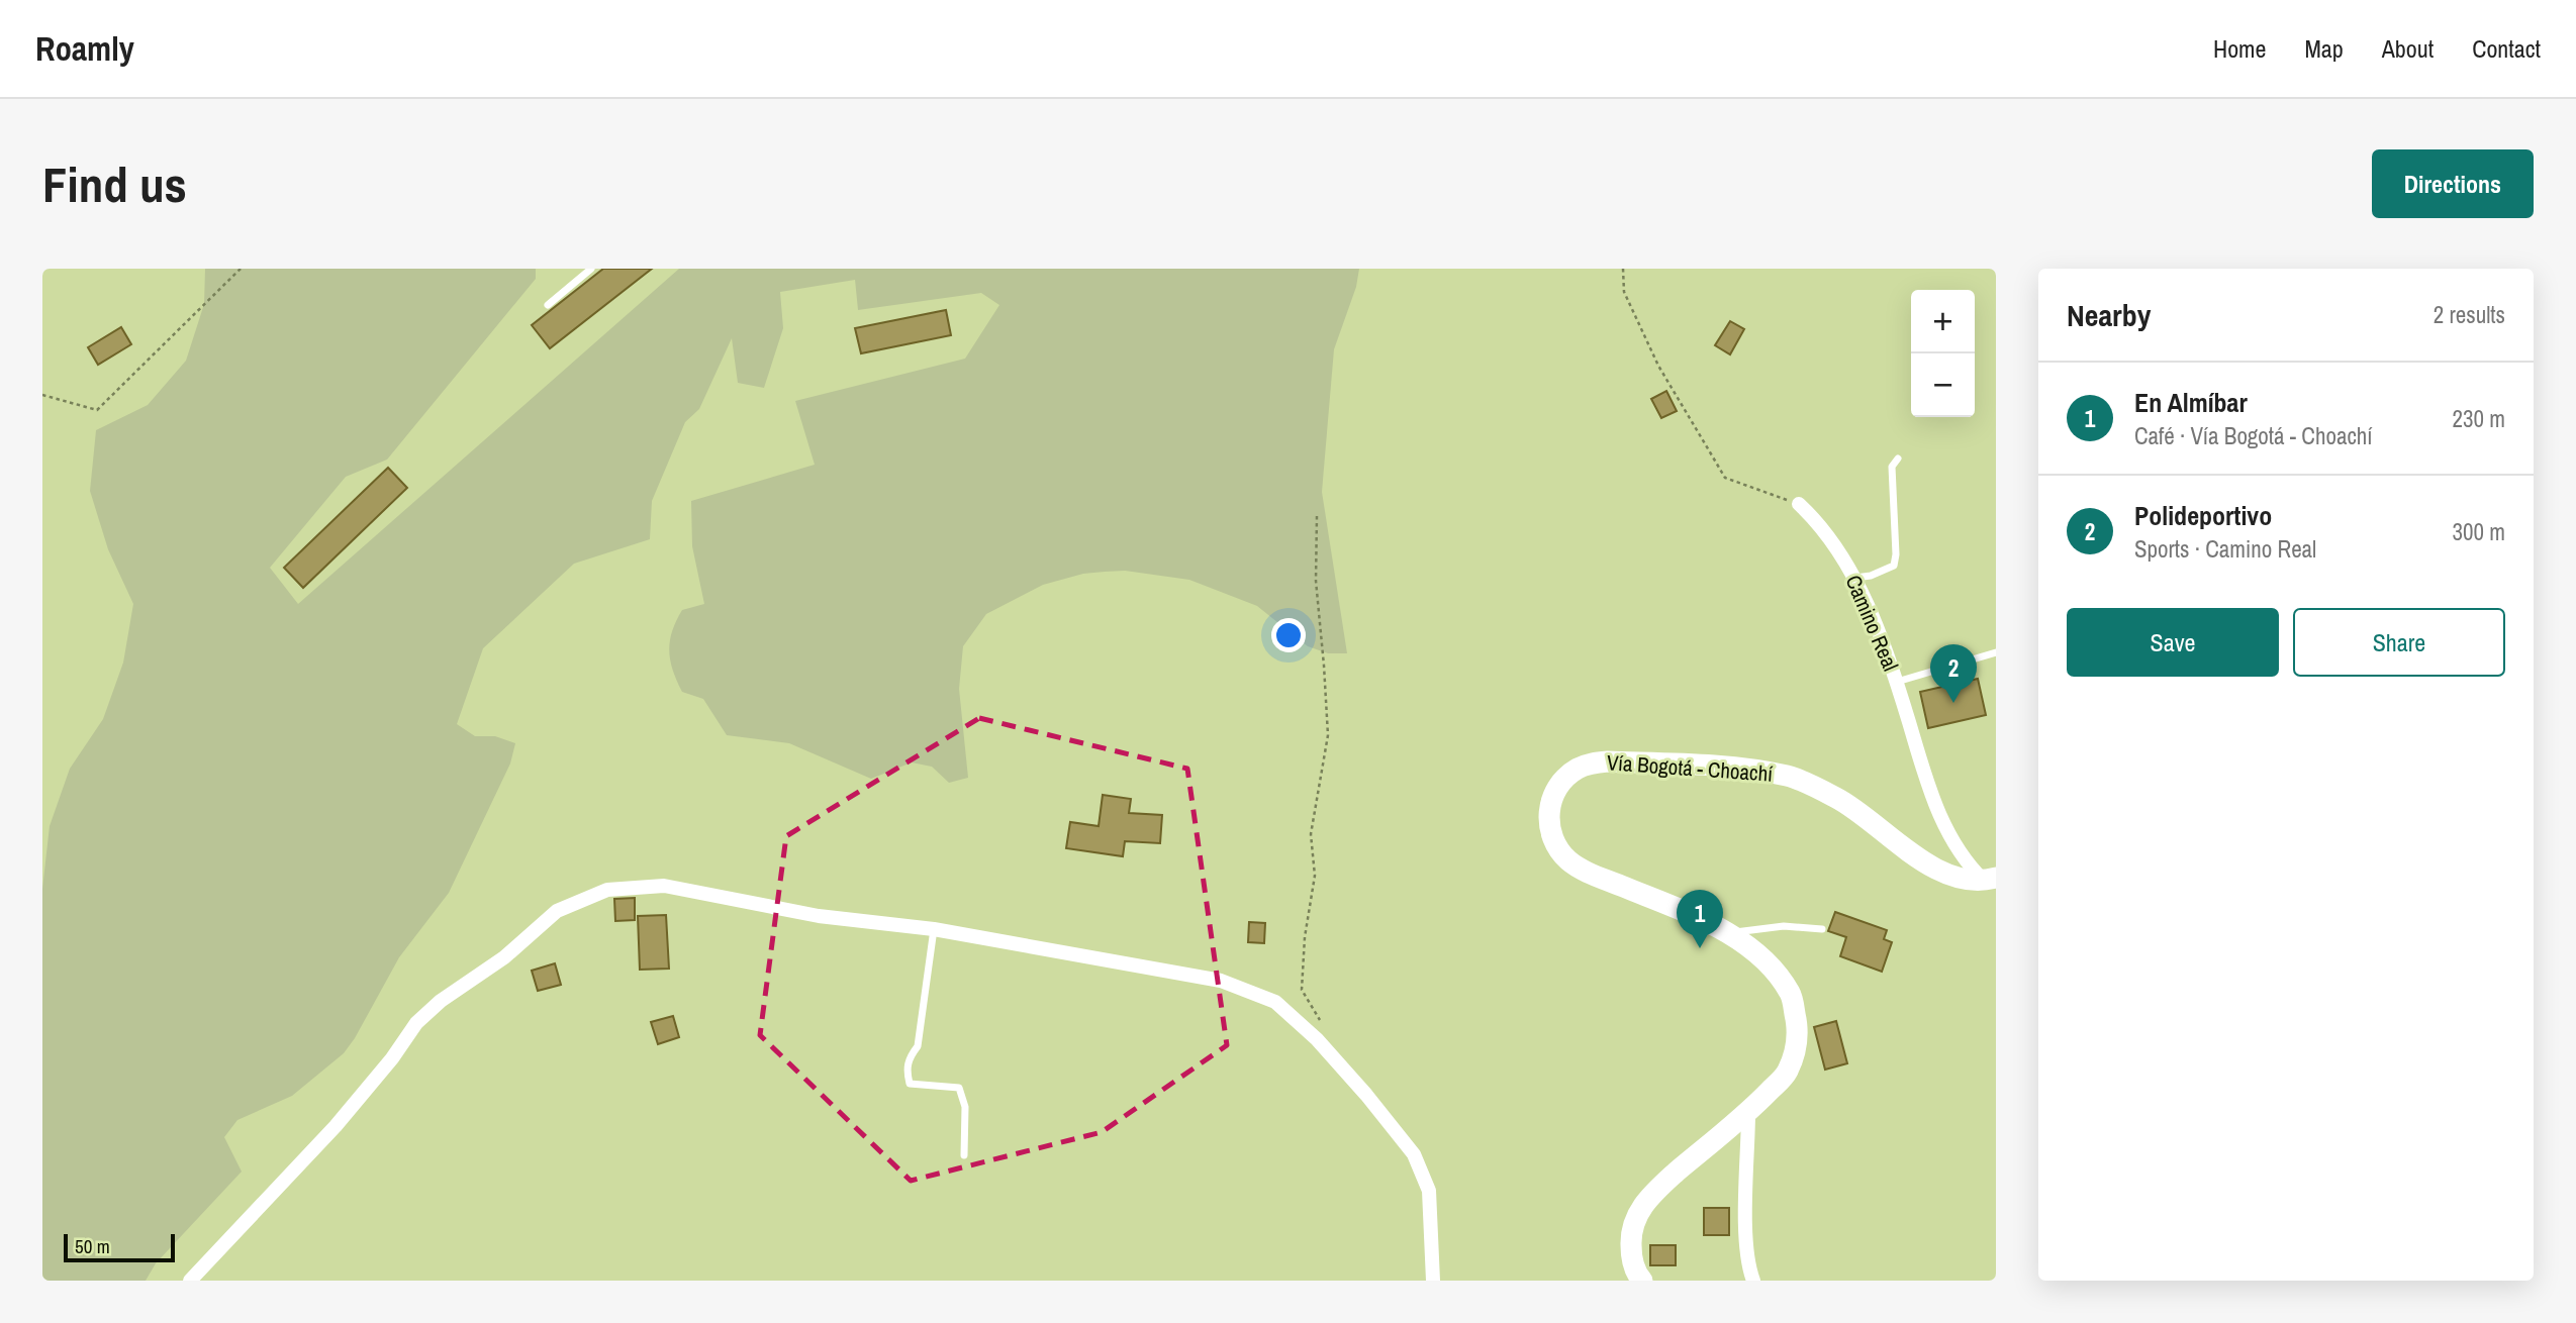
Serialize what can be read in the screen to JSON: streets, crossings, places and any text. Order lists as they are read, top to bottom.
{
  "streets": {
    "main road": ["Vía Bogotá - Choachí"],
    "street": ["Camino Real"]
  },
  "crossings": [
    ["Camino Real", "Vía Bogotá - Choachí"]
  ],
  "scale_bar": "50 m",
  "page": {
    "header": "Roamly",
    "nav": [
      "Home",
      "Map",
      "About",
      "Contact"
    ],
    "buttons": [
      "Directions",
      ["Save", "Share"]
    ],
    "title": "Find us",
    "heading": ["Nearby", "2 results"],
    "map_buttons": ["+", "−"],
    "list": [
      {
        "mark": "1",
        "name": "En Almíbar",
        "note": "Café · Vía Bogotá - Choachí",
        "value": "230 m"
      },
      {
        "mark": "2",
        "name": "Polideportivo",
        "note": "Sports · Camino Real",
        "value": "300 m"
      }
    ],
    "pins": ["2", "1"],
    "scale": "50 m"
  }
}
